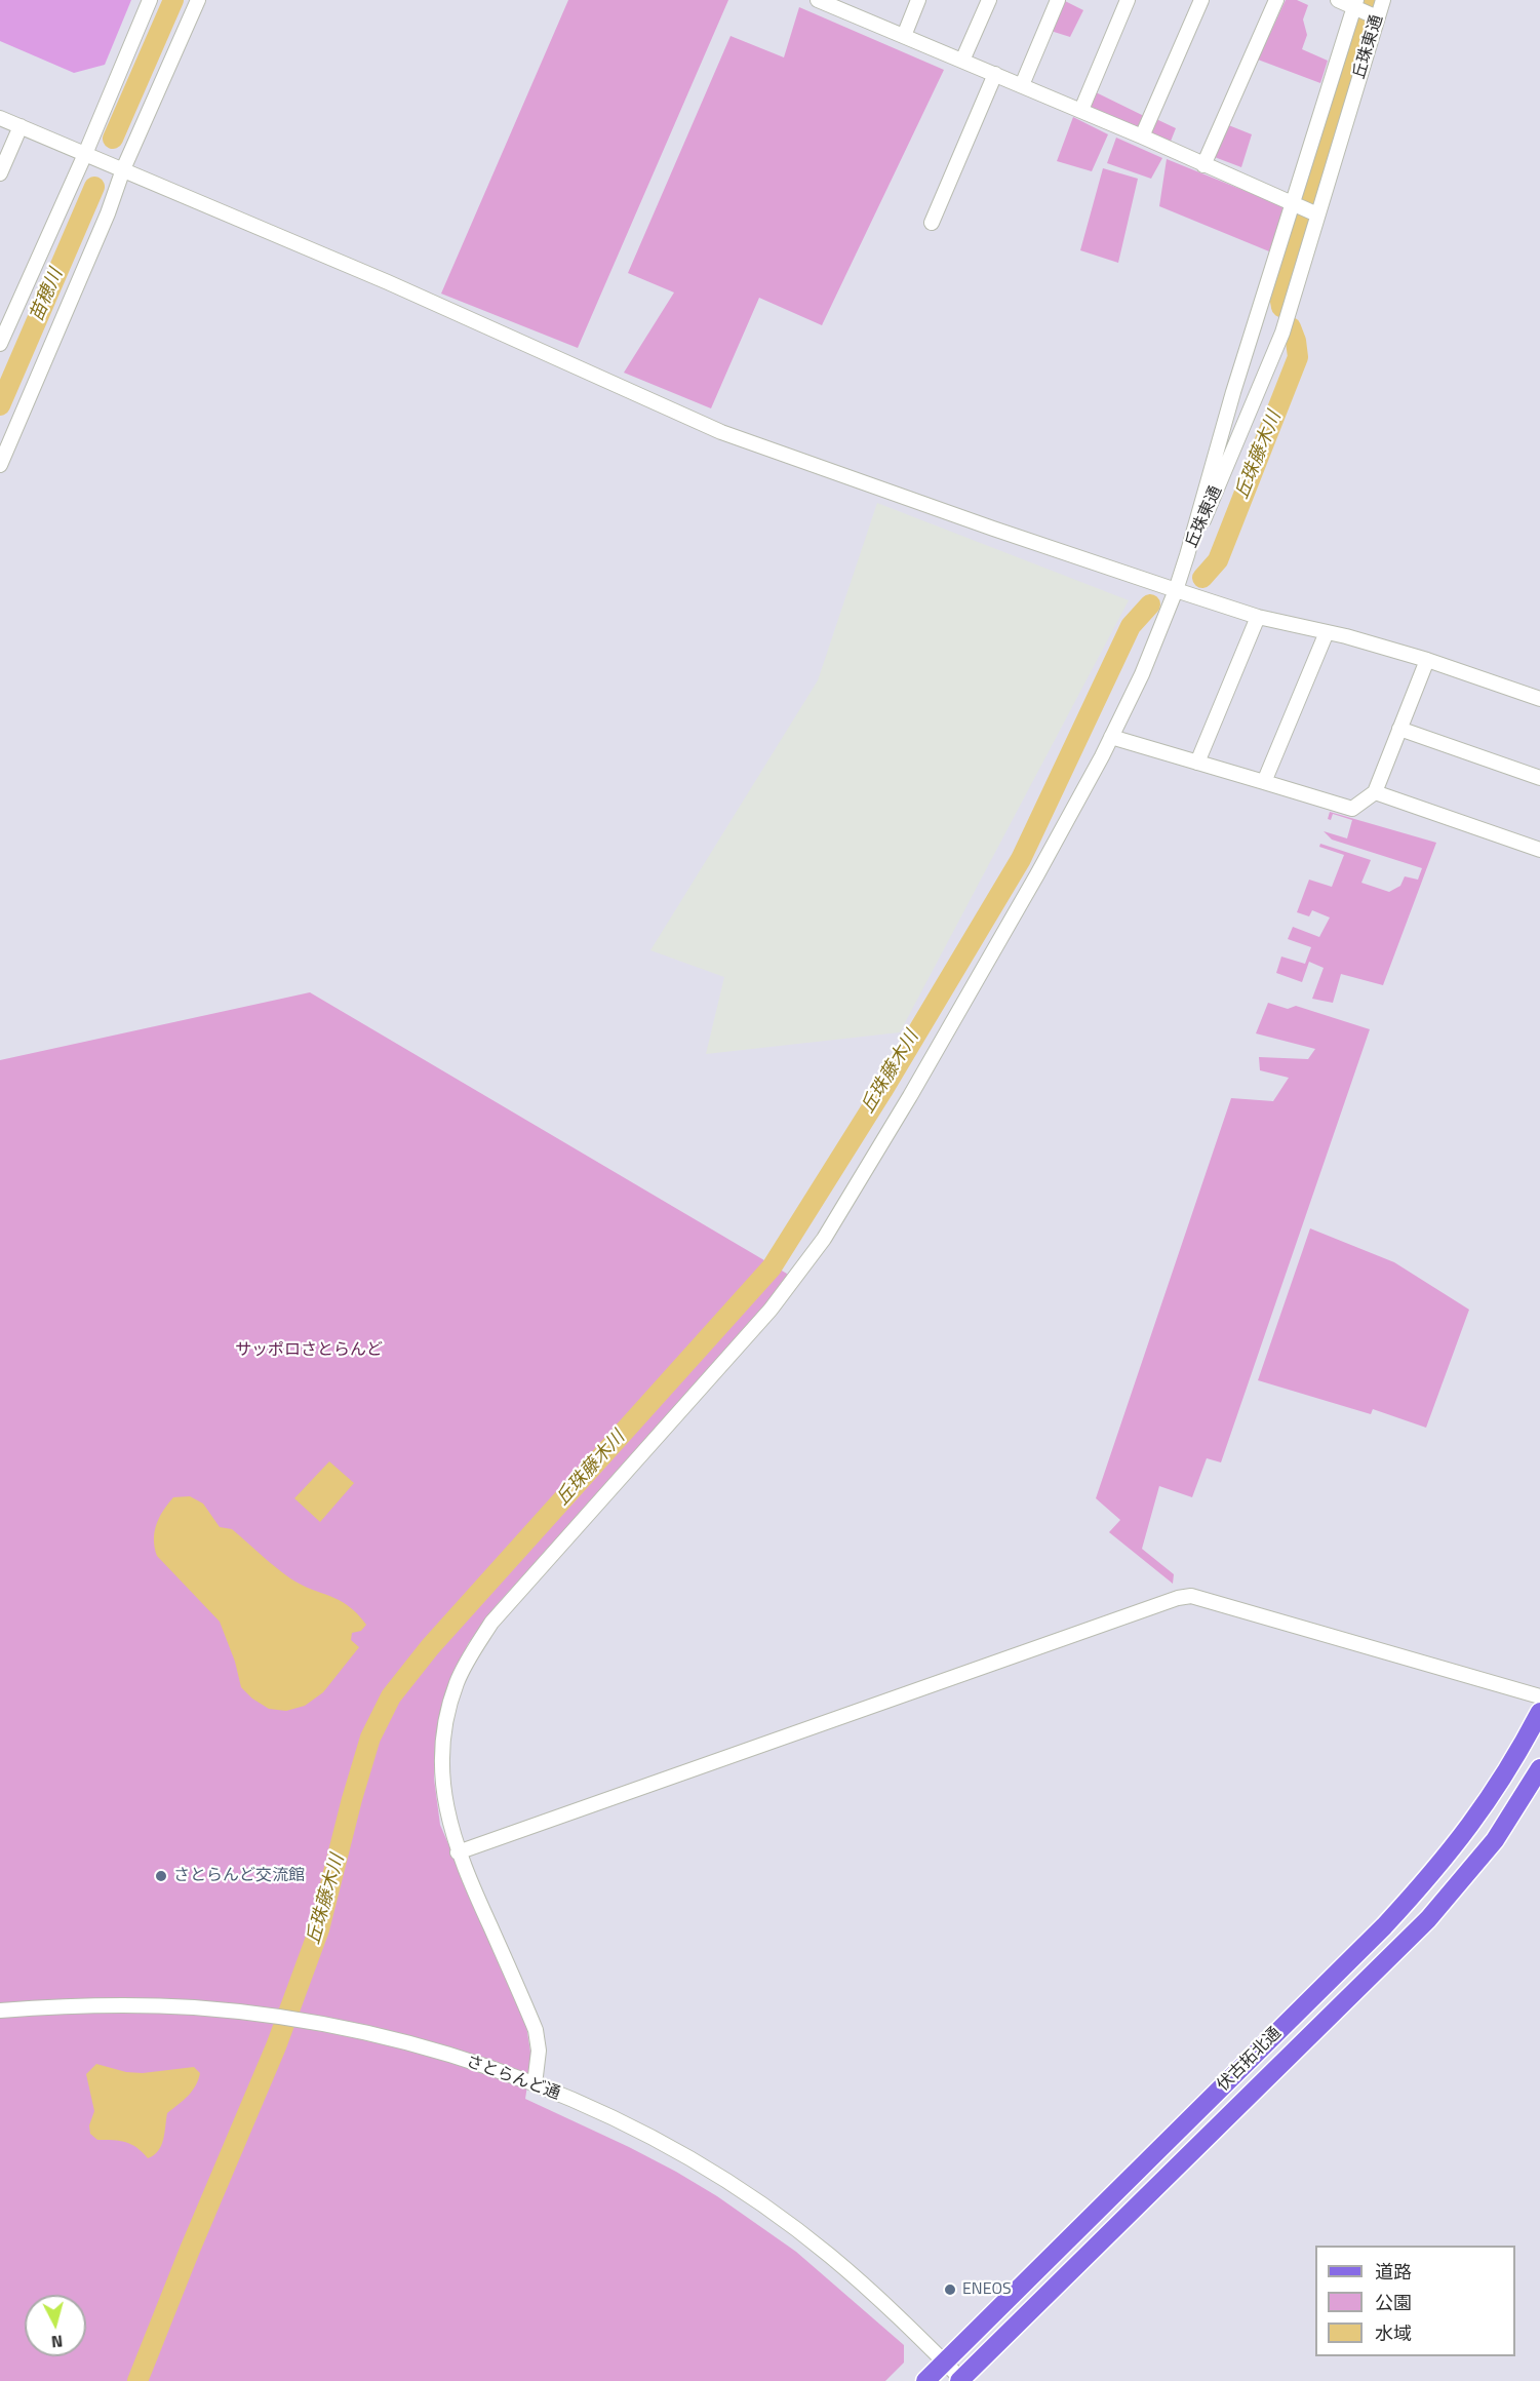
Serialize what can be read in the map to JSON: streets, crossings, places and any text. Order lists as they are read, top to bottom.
{
  "streets": {
    "main road": ["伏古拓北通"],
    "street": ["丘珠東通", "さとらんど通"]
  },
  "crossings": [
    ["伏古拓北通", "さとらんど通"]
  ],
  "water": ["苗穂川", "丘珠藤木川"],
  "parks": ["サッポロさとらんど"],
  "places": ["さとらんど交流館", "ENEOS"],
  "legend": ["道路", "公園", "水域"],
  "north": "bottom"
}
